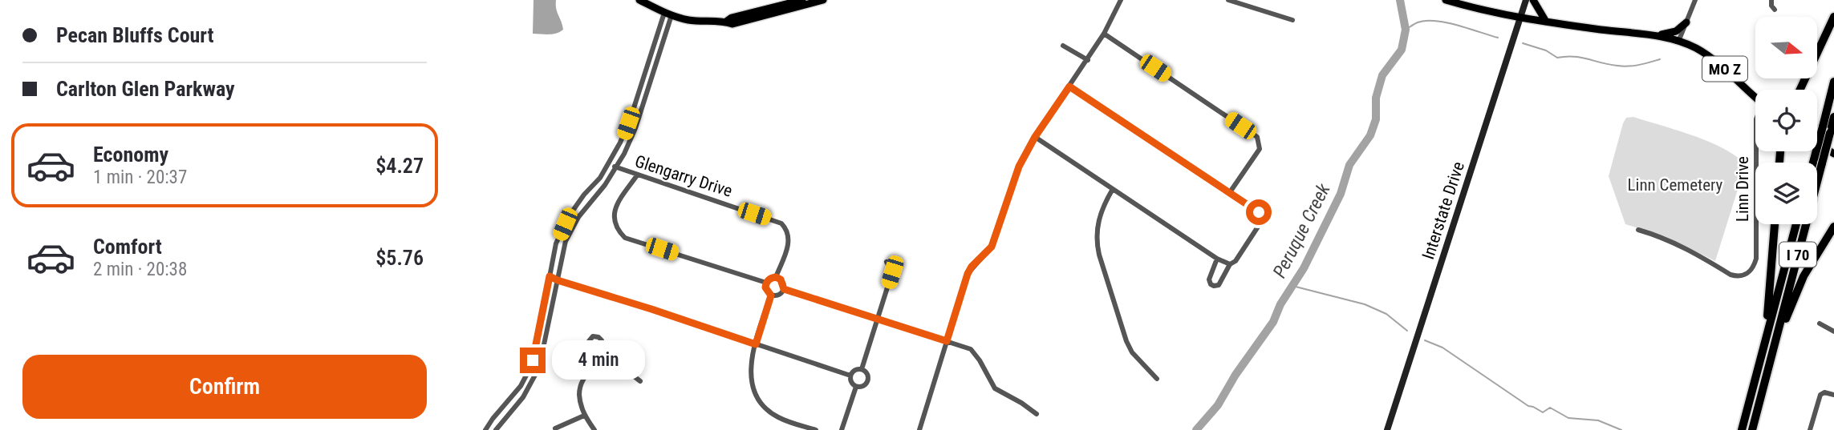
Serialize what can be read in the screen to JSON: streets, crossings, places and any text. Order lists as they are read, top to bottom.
{
  "streets": {
    "highway": ["I 70"],
    "main road": ["MO Z", "Interstate Drive"],
    "street": ["Glengarry Drive", "Linn Drive"]
  },
  "crossings": [
    ["MO Z", "Interstate Drive"]
  ],
  "water": ["Peruque Creek"],
  "parks": ["Linn Cemetery"],
  "north": "right",
  "page": {
    "banner": ["Pecan Bluffs Court", "Carlton Glen Parkway"],
    "list": [
      {
        "name": "Economy",
        "note": "1 min · 20:37",
        "value": "$4.27"
      },
      {
        "name": "Comfort",
        "note": "2 min · 20:38",
        "value": "$5.76"
      }
    ],
    "bubble": "4 min",
    "buttons": "Confirm"
  }
}
